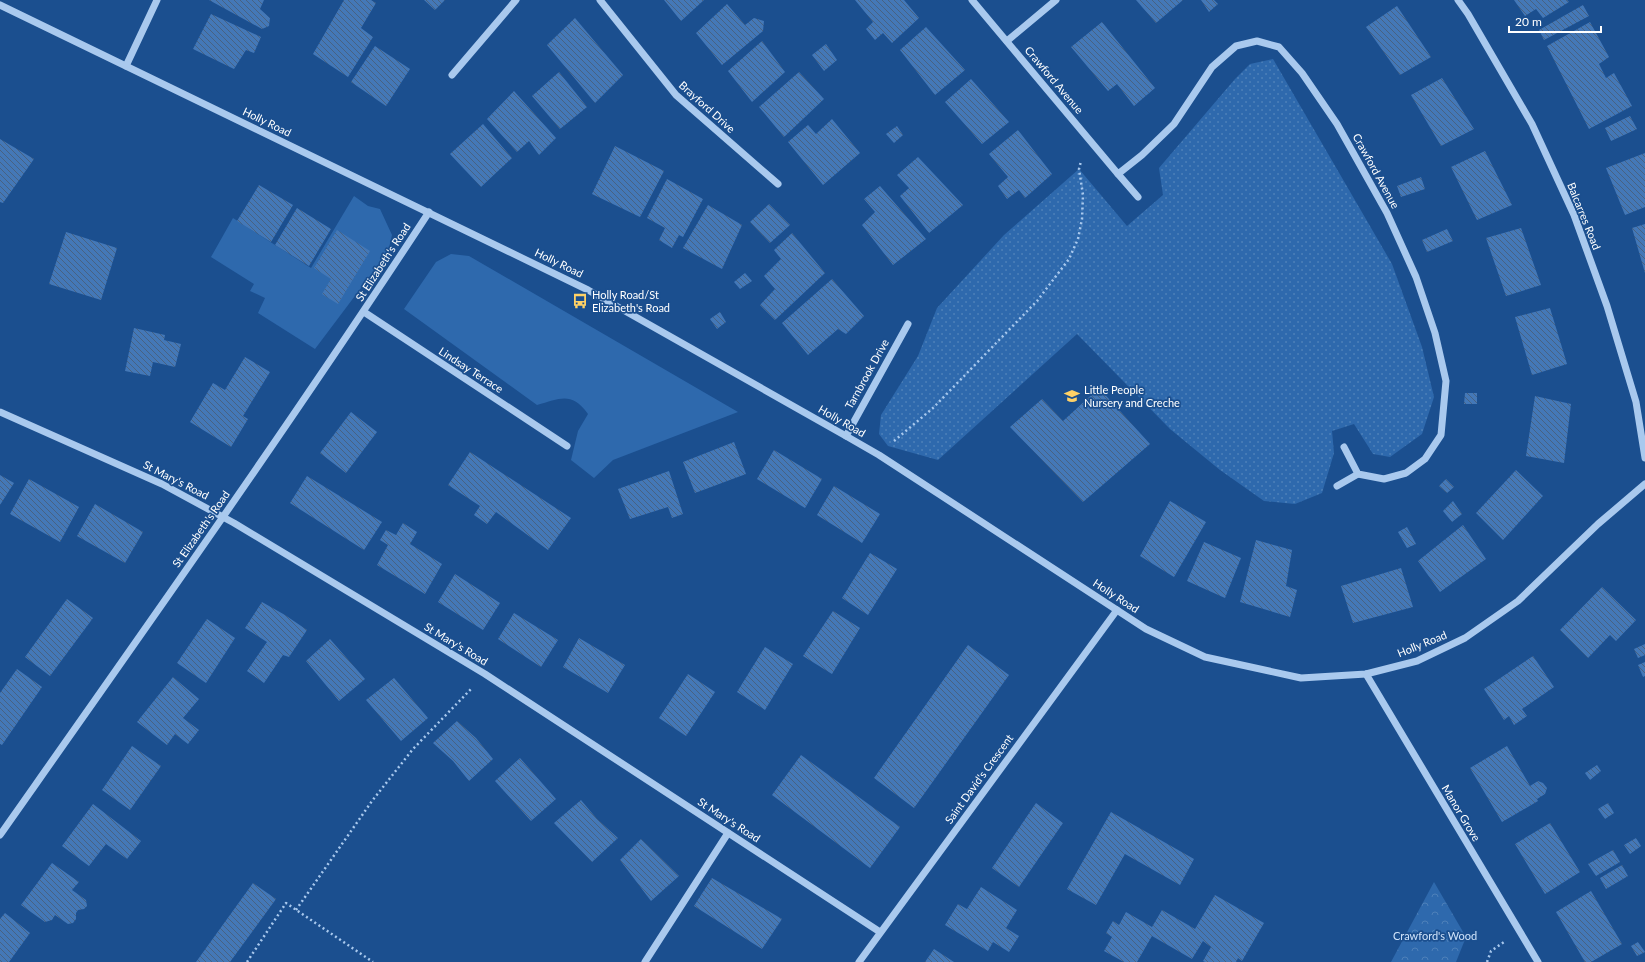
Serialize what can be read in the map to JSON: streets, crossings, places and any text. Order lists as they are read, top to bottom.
{
  "streets": {
    "street": [
      "Crawford Avenue",
      "Brayford Drive",
      "Holly Road",
      "Balcarres Road",
      "St Elizabeth's Road",
      "Lindsay Terrace",
      "Tarnbrook Drive",
      "St Mary's Road",
      "Saint David's Crescent",
      "Manor Grove"
    ]
  },
  "crossings": [
    ["Holly Road", "St Elizabeth's Road"],
    ["Holly Road", "Tarnbrook Drive"],
    ["Holly Road", "Saint David's Crescent"],
    ["Holly Road", "Manor Grove"],
    ["St Elizabeth's Road", "Lindsay Terrace"],
    ["St Elizabeth's Road", "St Mary's Road"],
    ["St Mary's Road", "Saint David's Crescent"]
  ],
  "parks": ["Crawford's Wood"],
  "places": {
    "bus stop": ["Holly Road/St Elizabeth's Road"],
    "school or university": ["Little People Nursery and Creche"]
  },
  "scale_bar": "20 m"
}
